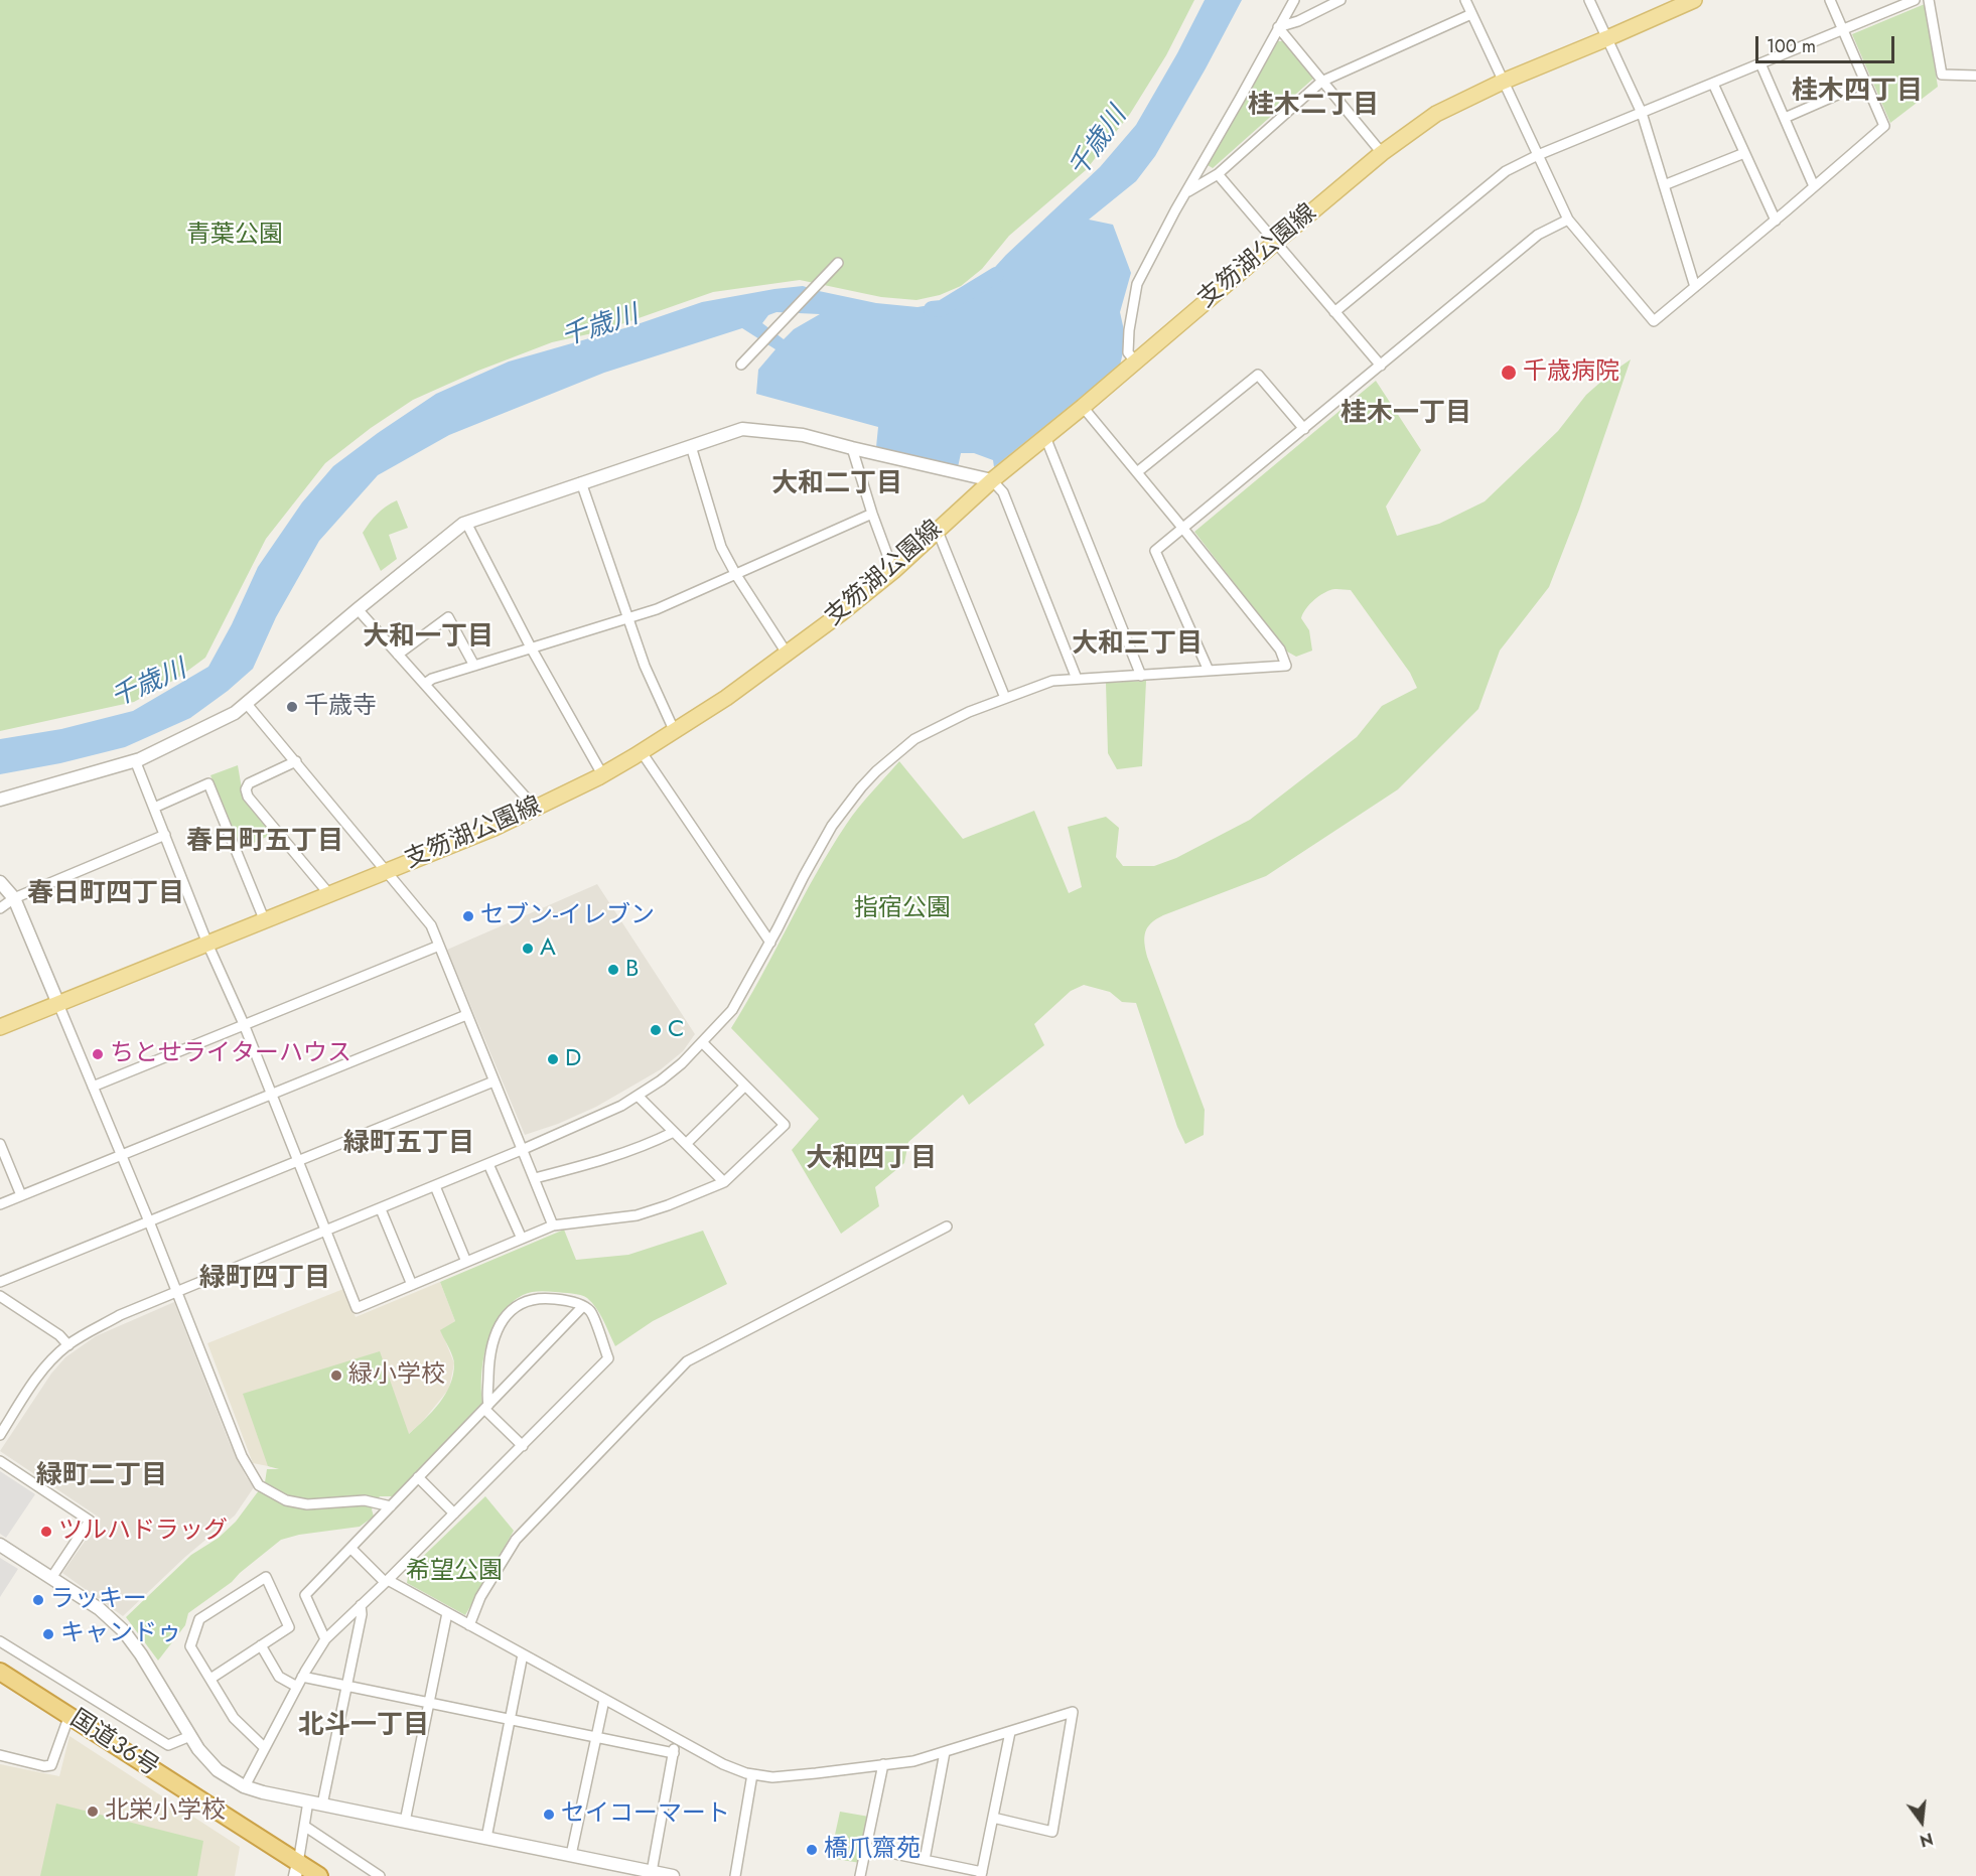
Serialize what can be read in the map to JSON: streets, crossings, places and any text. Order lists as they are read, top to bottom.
{
  "streets": {
    "highway": ["国道36号"],
    "main road": ["支笏湖公園線"]
  },
  "districts": [
    "桂木四丁目",
    "桂木二丁目",
    "桂木一丁目",
    "大和二丁目",
    "大和一丁目",
    "大和三丁目",
    "春日町五丁目",
    "春日町四丁目",
    "緑町五丁目",
    "大和四丁目",
    "緑町四丁目",
    "緑町二丁目",
    "北斗一丁目"
  ],
  "water": ["千歳川"],
  "parks": ["青葉公園", "指宿公園", "希望公園"],
  "places": [
    "千歳病院",
    "千歳寺",
    "セブン-イレブン",
    "A",
    "B",
    "C",
    "ちとせライターハウス",
    "D",
    "緑小学校",
    "ツルハドラッグ",
    "ラッキー",
    "キャンドゥ",
    "北栄小学校",
    "セイコーマート",
    "橋爪齋苑"
  ],
  "scale_bar": "100 m",
  "north": "bottom"
}
